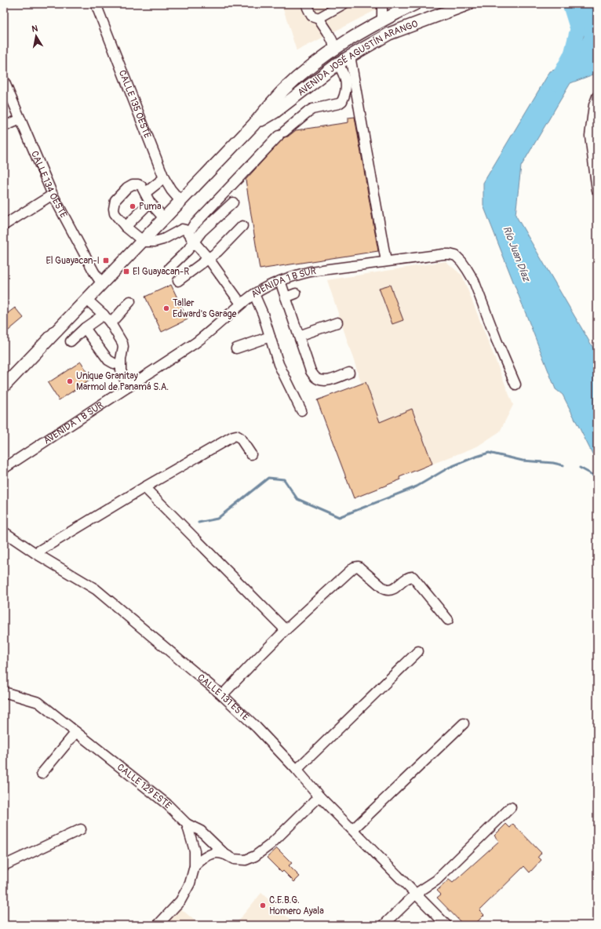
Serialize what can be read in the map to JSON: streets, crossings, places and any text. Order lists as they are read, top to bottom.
{
  "streets": {
    "main road": ["AVENIDA JOSÉ AGUSTÍN ARANGO"],
    "street": [
      "CALLE 135 OESTE",
      "CALLE 134 OESTE",
      "AVENIDA 1 B SUR",
      "CALLE 131 ESTE",
      "CALLE 129 ESTE"
    ]
  },
  "crossings": [
    ["AVENIDA JOSÉ AGUSTÍN ARANGO", "CALLE 135 OESTE"],
    ["AVENIDA JOSÉ AGUSTÍN ARANGO", "CALLE 134 OESTE"]
  ],
  "water": ["Río Juan Díaz"],
  "places": {
    "other": [
      "Puma",
      "Taller Edward's Garage",
      "Unique Granitay Marmol de Panamá S.A.",
      "C.E.B.G. Homero Ayala"
    ],
    "transit": ["El Guayacan-I", "El Guayacan-R"]
  },
  "north": "top"
}
